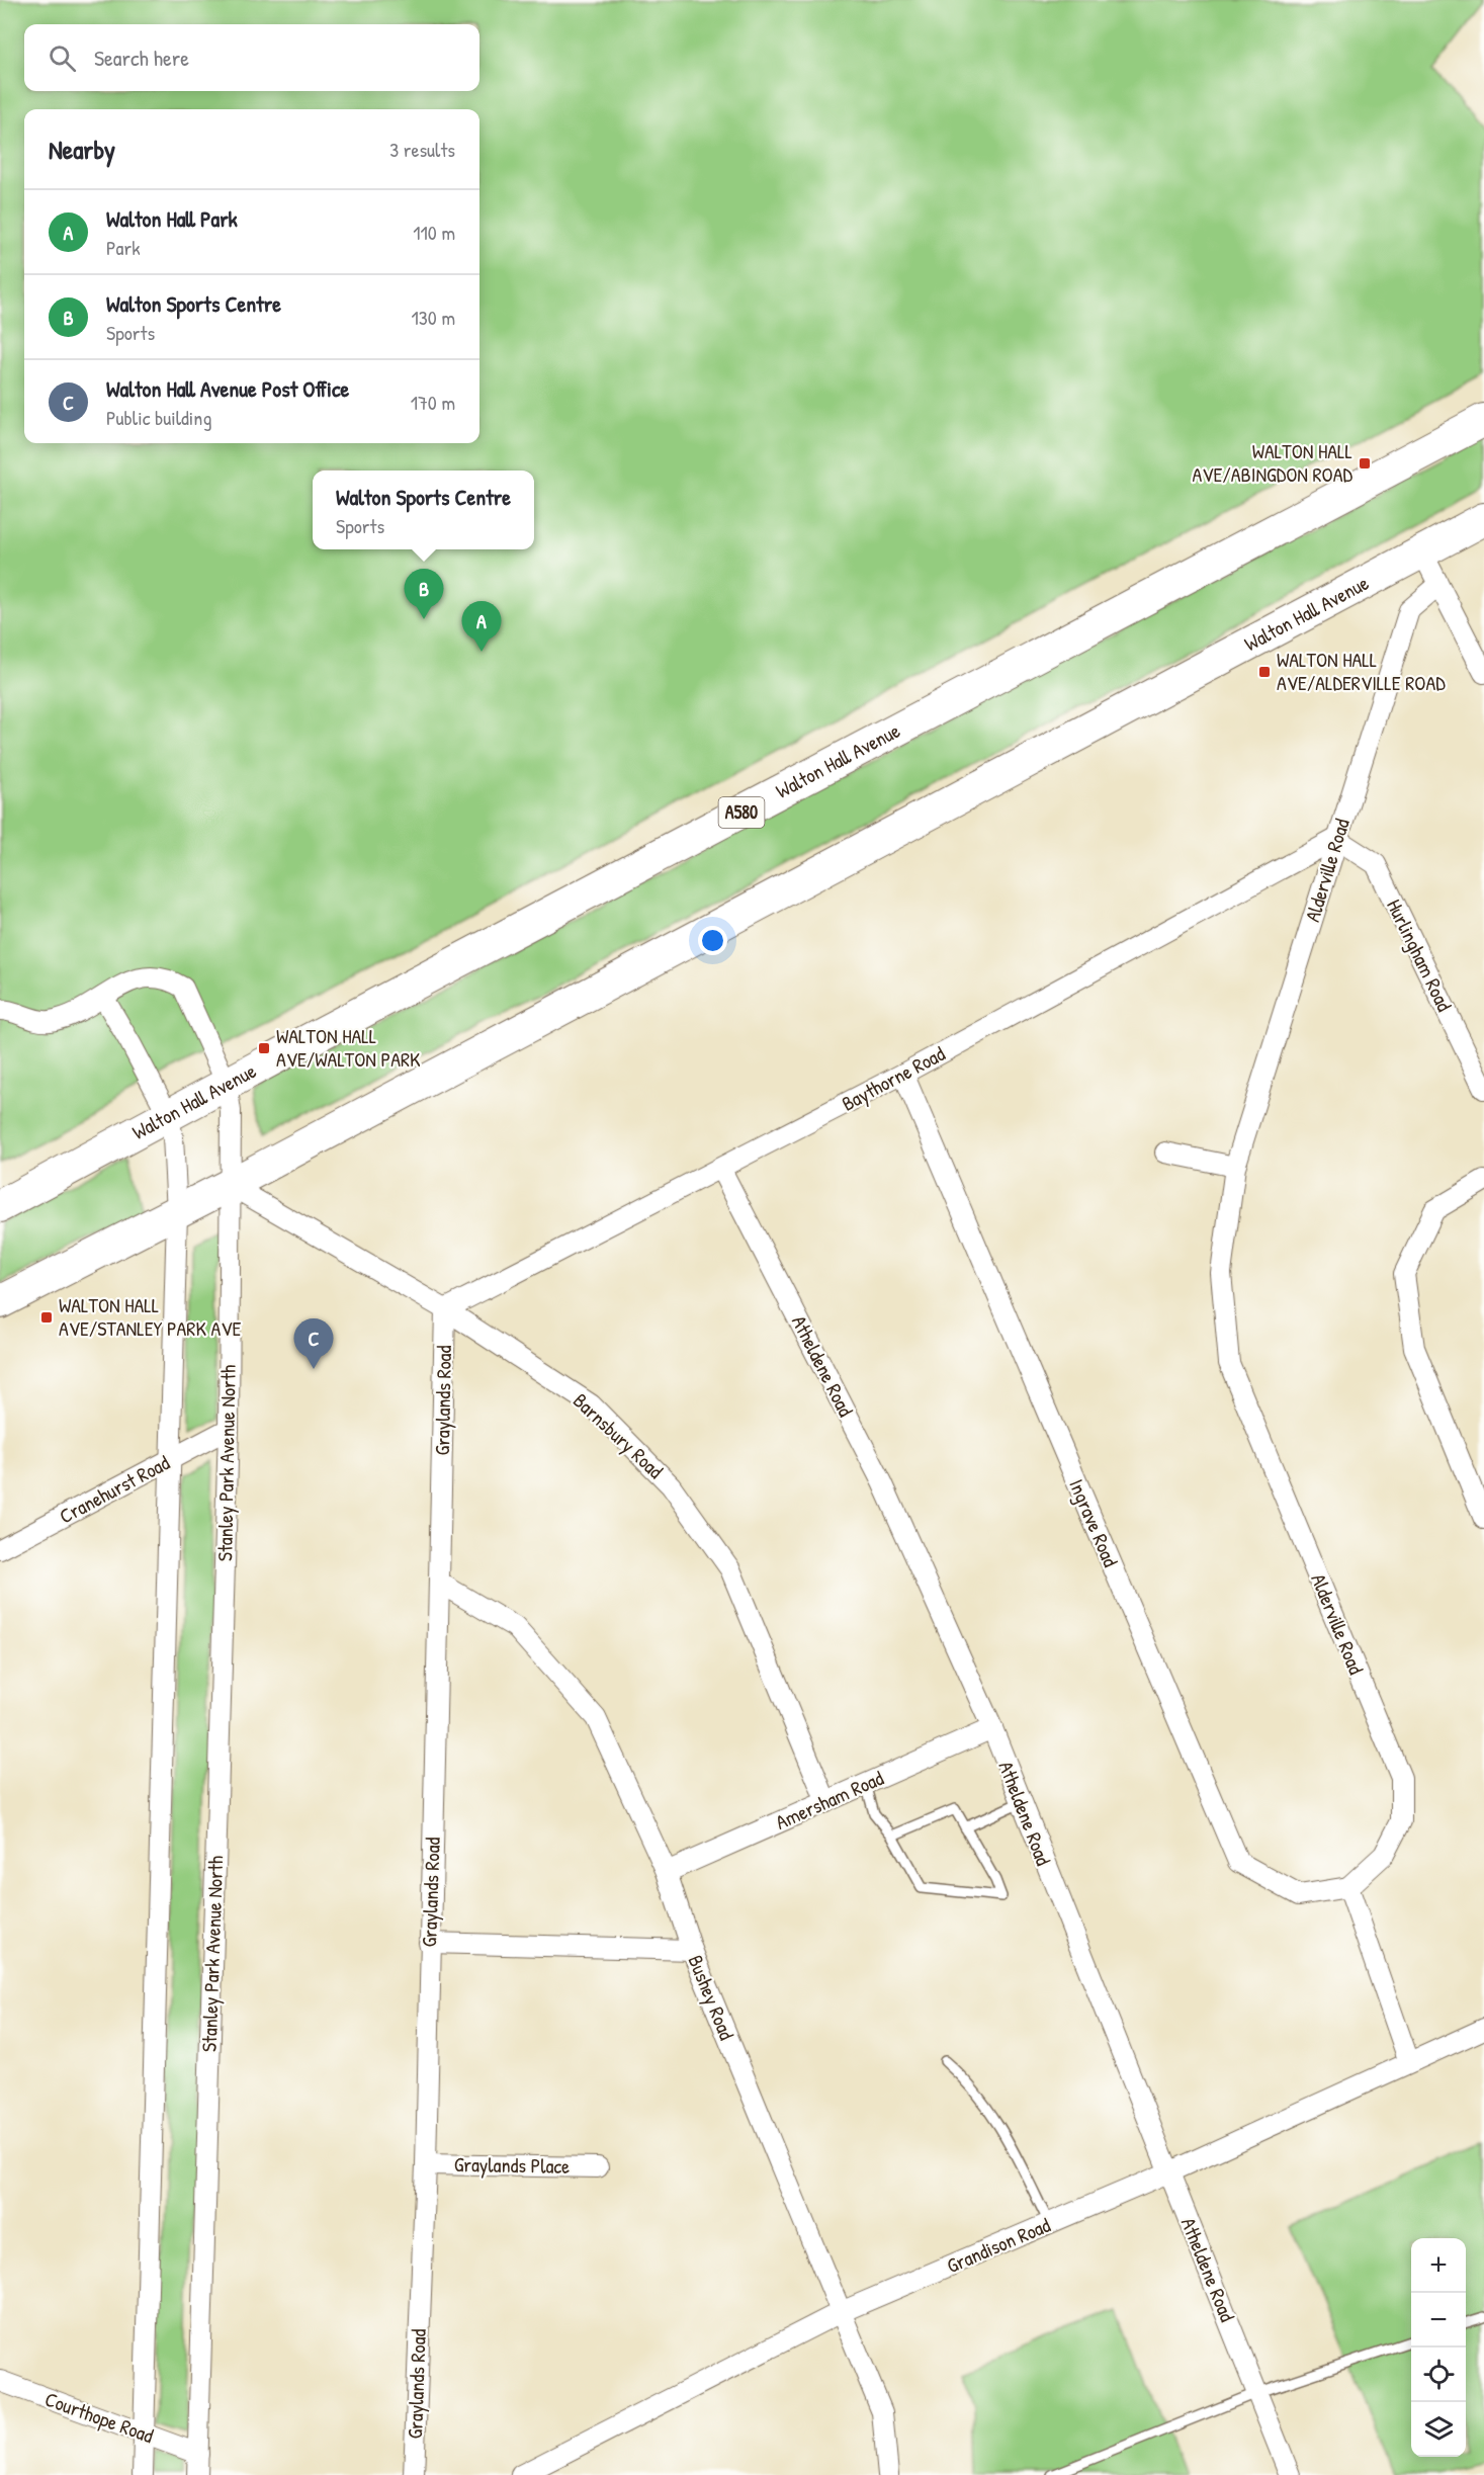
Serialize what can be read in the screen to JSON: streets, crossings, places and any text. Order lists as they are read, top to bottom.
{
  "streets": {
    "highway": ["Walton Hall Avenue", "A580"],
    "street": [
      "Alderville Road",
      "Hurlingham Road",
      "Baythorne Road",
      "Atheldene Road",
      "Graylands Road",
      "Barnsbury Road",
      "Stanley Park Avenue North",
      "Cranehurst Road",
      "Ingrave Road",
      "Amersham Road",
      "Bushey Road",
      "Graylands Place",
      "Grandison Road",
      "Courthope Road"
    ]
  },
  "crossings": [
    ["Walton Hall Avenue", "Barnsbury Road"],
    ["Walton Hall Avenue", "Stanley Park Avenue North"],
    ["Alderville Road", "Hurlingham Road"],
    ["Alderville Road", "Baythorne Road"],
    ["Alderville Road", "Ingrave Road"],
    ["Hurlingham Road", "Baythorne Road"],
    ["Baythorne Road", "Atheldene Road"],
    ["Baythorne Road", "Graylands Road"],
    ["Baythorne Road", "Barnsbury Road"],
    ["Baythorne Road", "Ingrave Road"],
    ["Atheldene Road", "Amersham Road"],
    ["Atheldene Road", "Grandison Road"],
    ["Graylands Road", "Barnsbury Road"],
    ["Graylands Road", "Bushey Road"],
    ["Graylands Road", "Graylands Place"],
    ["Barnsbury Road", "Stanley Park Avenue North"],
    ["Barnsbury Road", "Amersham Road"],
    ["Stanley Park Avenue North", "Cranehurst Road"],
    ["Stanley Park Avenue North", "Courthope Road"],
    ["Amersham Road", "Bushey Road"],
    ["Bushey Road", "Grandison Road"]
  ],
  "places": {
    "transit": [
      "WALTON HALL AVE/ABINGDON ROAD",
      "WALTON HALL AVE/ALDERVILLE ROAD",
      "WALTON HALL AVE/WALTON PARK",
      "WALTON HALL AVE/STANLEY PARK AVE"
    ]
  },
  "page": {
    "search": "Search here",
    "heading": ["Nearby", "3 results"],
    "list": [
      {
        "mark": "A",
        "name": "Walton Hall Park",
        "note": "Park",
        "value": "110 m"
      },
      {
        "mark": "B",
        "name": "Walton Sports Centre",
        "note": "Sports",
        "value": "130 m"
      },
      {
        "mark": "C",
        "name": "Walton Hall Avenue Post Office",
        "note": "Public building",
        "value": "170 m"
      }
    ],
    "popup": ["Walton Sports Centre", "Sports"],
    "pins": ["B", "A", "C"],
    "map_buttons": ["+", "−"]
  }
}
